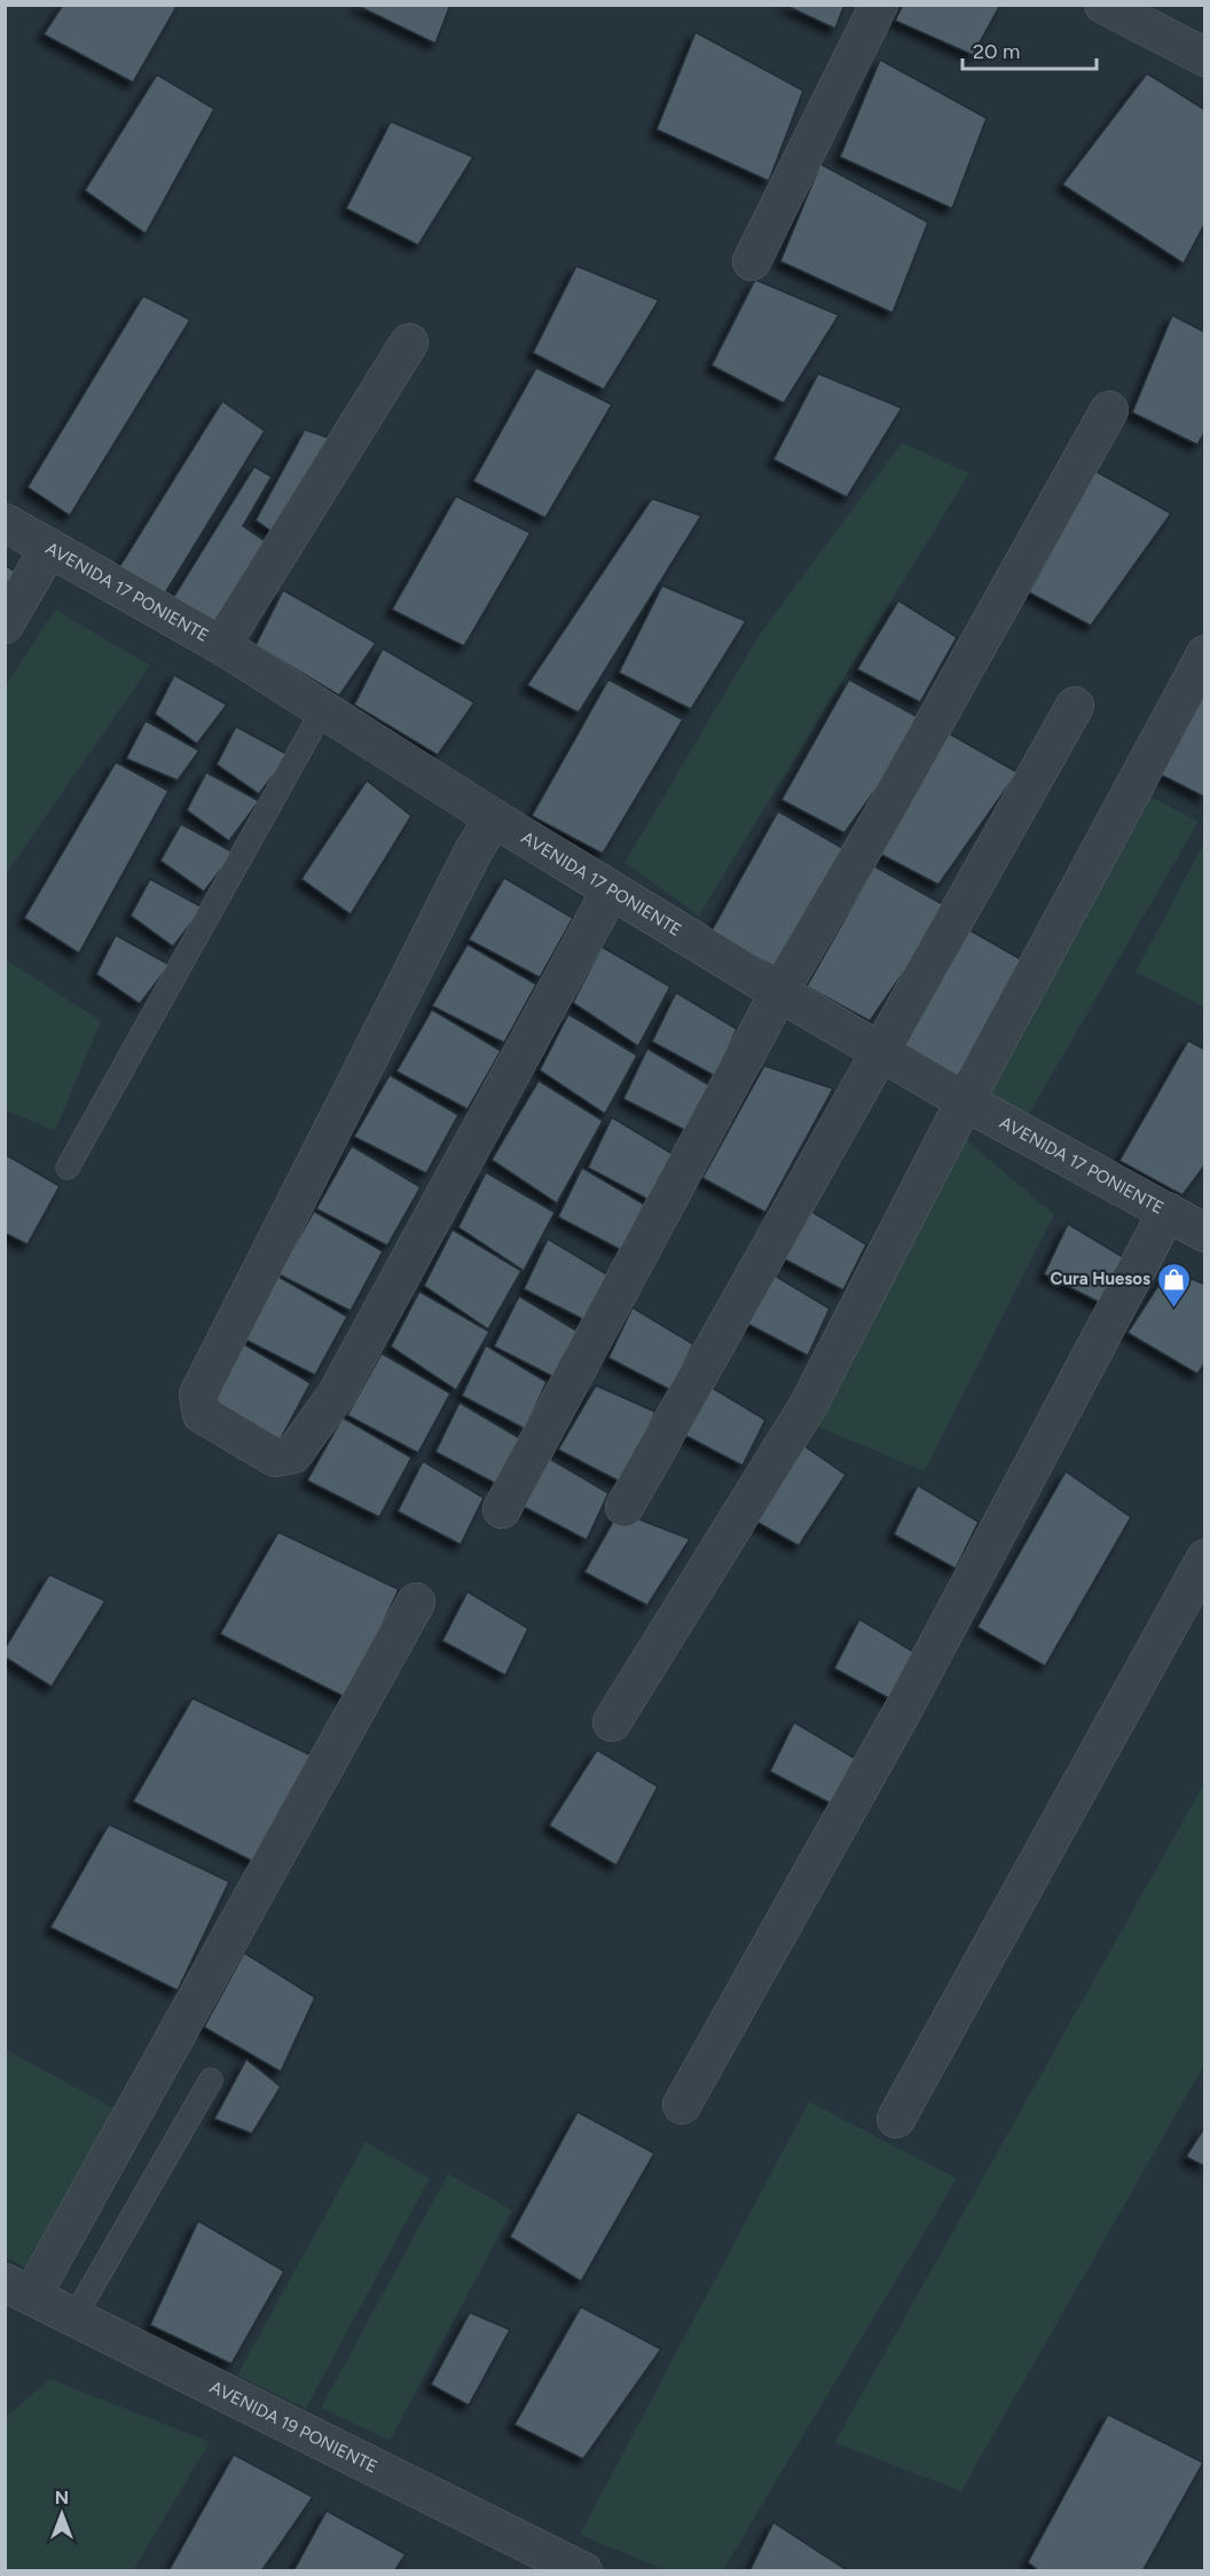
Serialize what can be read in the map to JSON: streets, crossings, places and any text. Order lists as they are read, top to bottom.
{
  "streets": {
    "street": ["AVENIDA 17 PONIENTE", "AVENIDA 19 PONIENTE"]
  },
  "places": {
    "shop": ["Cura Huesos"]
  },
  "scale_bar": "20 m",
  "north": "top"
}
